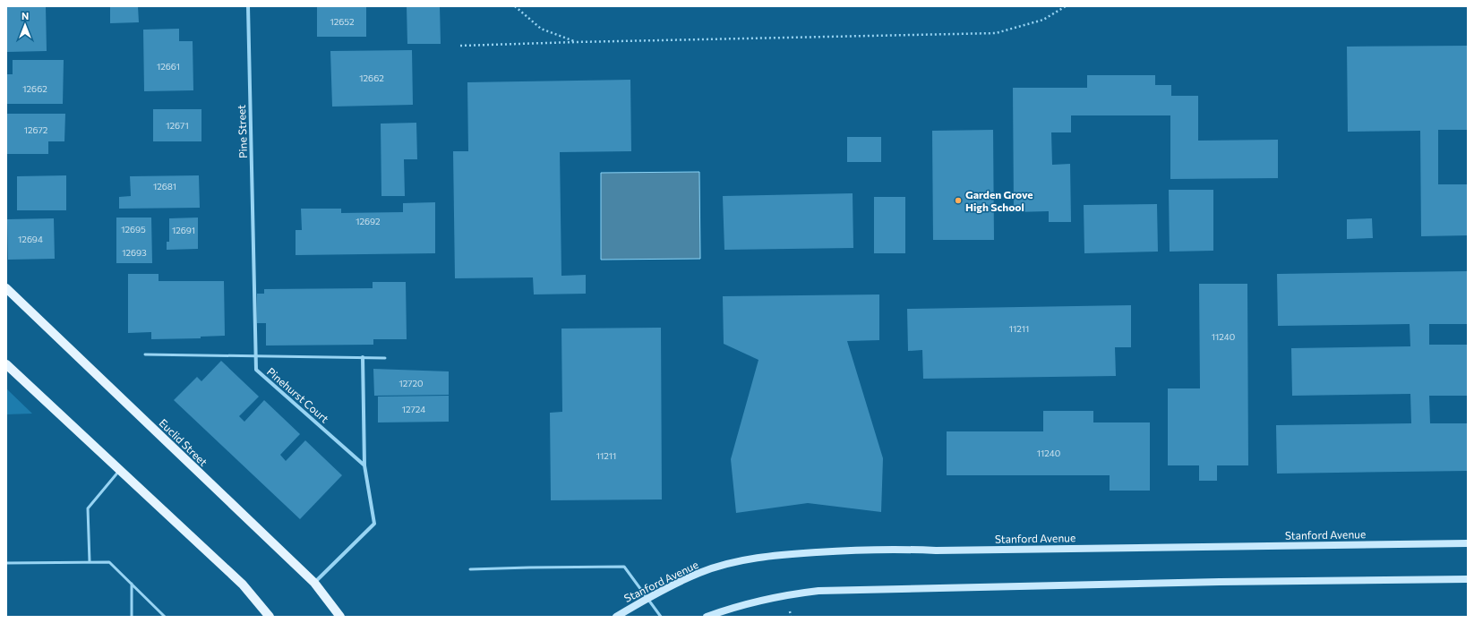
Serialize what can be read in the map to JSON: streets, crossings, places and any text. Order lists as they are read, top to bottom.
{
  "streets": {
    "main road": ["Euclid Street"],
    "street": ["Pine Street", "Pinehurst Court", "Stanford Avenue"]
  },
  "crossings": [
    ["Pine Street", "Pinehurst Court"]
  ],
  "places": ["Garden Grove High School"],
  "house_numbers": [
    "12652",
    "12661",
    "12662",
    "12662",
    "12671",
    "12672",
    "12681",
    "12692",
    "12695",
    "12691",
    "12694",
    "12693",
    "11211",
    "11240",
    "12720",
    "12724",
    "11240",
    "11211"
  ],
  "north": "top"
}
